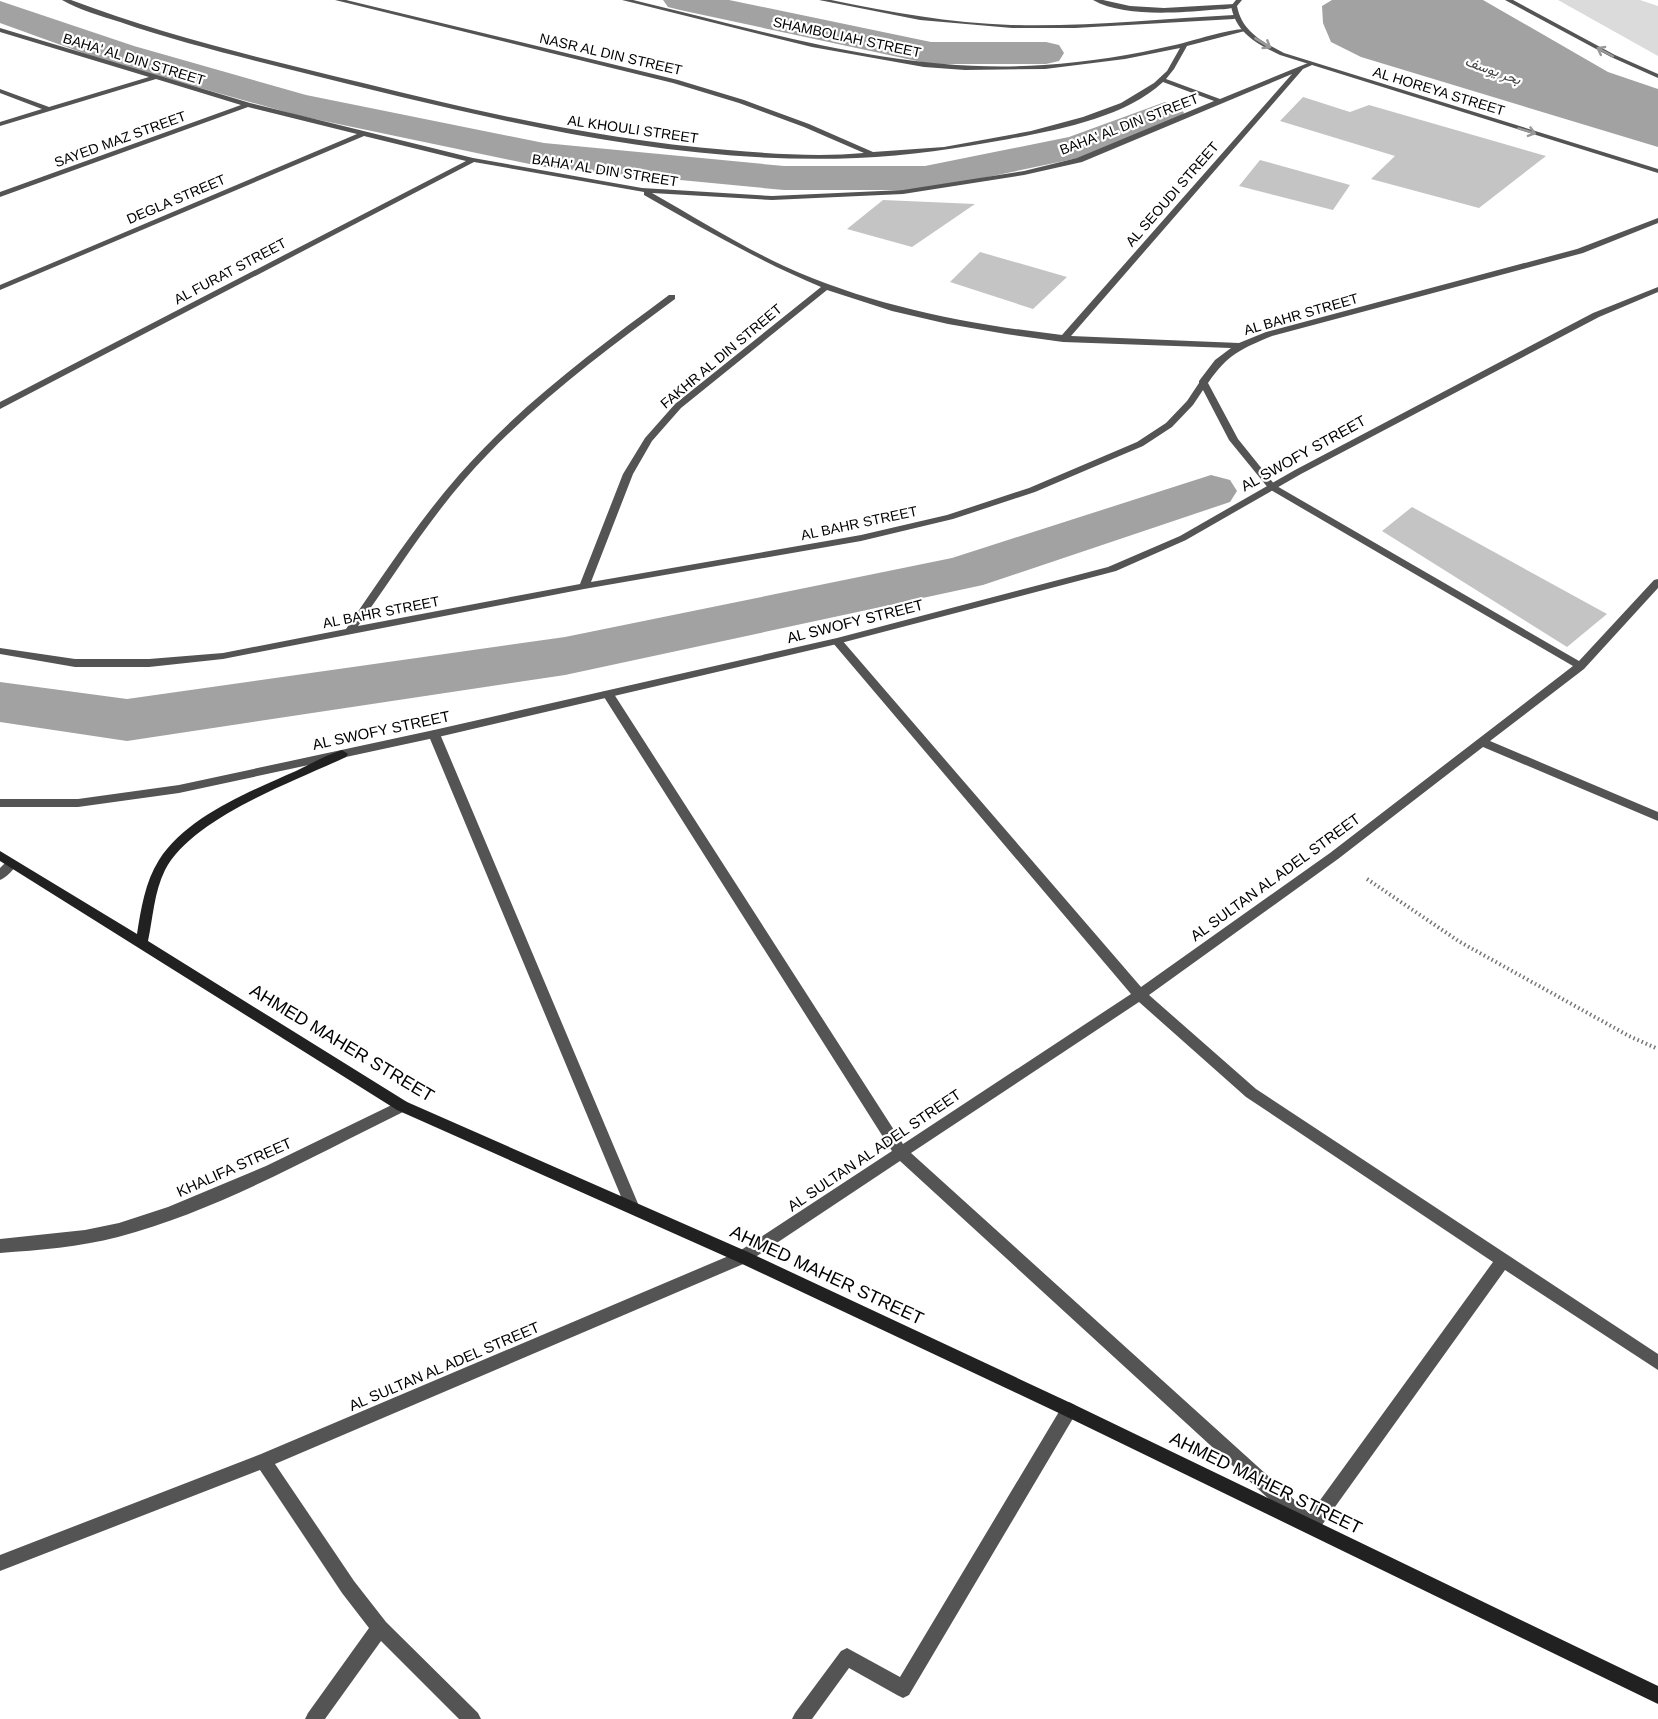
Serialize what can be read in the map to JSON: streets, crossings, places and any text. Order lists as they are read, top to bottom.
{
  "streets": {
    "main road": ["AHMED MAHER STREET"],
    "street": [
      "SHAMBOLIAH STREET",
      "NASR AL DIN STREET",
      "BAHA' AL DIN STREET",
      "AL HOREYA STREET",
      "AL KHOULI STREET",
      "SAYED MAZ STREET",
      "AL SEOUDI STREET",
      "DEGLA STREET",
      "AL FURAT STREET",
      "AL BAHR STREET",
      "FAKHR AL DIN STREET",
      "AL SWOFY STREET",
      "AL SULTAN AL ADEL STREET",
      "KHALIFA STREET"
    ]
  },
  "crossings": [
    ["SHAMBOLIAH STREET", "AL HOREYA STREET"],
    ["SHAMBOLIAH STREET", "AL KHOULI STREET"],
    ["NASR AL DIN STREET", "AL KHOULI STREET"],
    ["BAHA' AL DIN STREET", "AL HOREYA STREET"],
    ["BAHA' AL DIN STREET", "SAYED MAZ STREET"],
    ["BAHA' AL DIN STREET", "AL SEOUDI STREET"],
    ["BAHA' AL DIN STREET", "DEGLA STREET"],
    ["BAHA' AL DIN STREET", "AL FURAT STREET"],
    ["AL HOREYA STREET", "AL SEOUDI STREET"],
    ["AL BAHR STREET", "FAKHR AL DIN STREET"],
    ["AL SULTAN AL ADEL STREET", "AHMED MAHER STREET"],
    ["AHMED MAHER STREET", "KHALIFA STREET"]
  ],
  "one_way": ["AL HOREYA STREET"],
  "water": ["بحر يوسف"]
}
